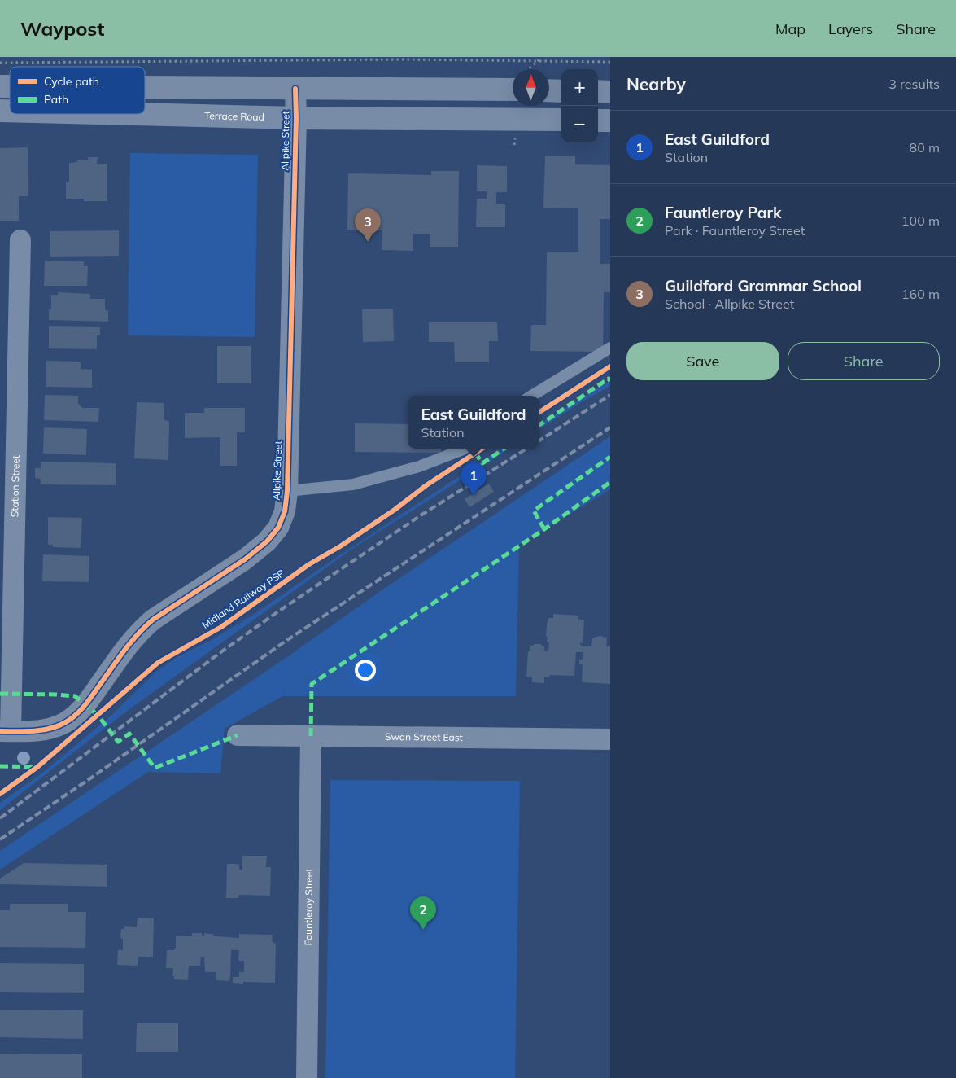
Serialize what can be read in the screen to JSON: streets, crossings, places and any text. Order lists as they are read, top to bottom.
{
  "streets": {
    "street": [
      "Terrace Road",
      "Allpike Street",
      "Station Street",
      "Swan Street East",
      "Fauntleroy Street"
    ],
    "cycle path": ["Midland Railway PSP"]
  },
  "crossings": [
    ["Terrace Road", "Allpike Street"],
    ["Allpike Street", "Station Street"],
    ["Swan Street East", "Fauntleroy Street"]
  ],
  "legend": ["Cycle path", "Path"],
  "north": "top",
  "page": {
    "header": "Waypost",
    "nav": ["Map", "Layers", "Share"],
    "heading": ["Nearby", "3 results"],
    "map_buttons": ["+", "−"],
    "list": [
      {
        "mark": "1",
        "name": "East Guildford",
        "note": "Station",
        "value": "80 m"
      },
      {
        "mark": "2",
        "name": "Fauntleroy Park",
        "note": "Park · Fauntleroy Street",
        "value": "100 m"
      },
      {
        "mark": "3",
        "name": "Guildford Grammar School",
        "note": "School · Allpike Street",
        "value": "160 m"
      }
    ],
    "pins": ["3", "1", "2"],
    "buttons": ["Save", "Share"],
    "popup": ["East Guildford", "Station"]
  }
}
